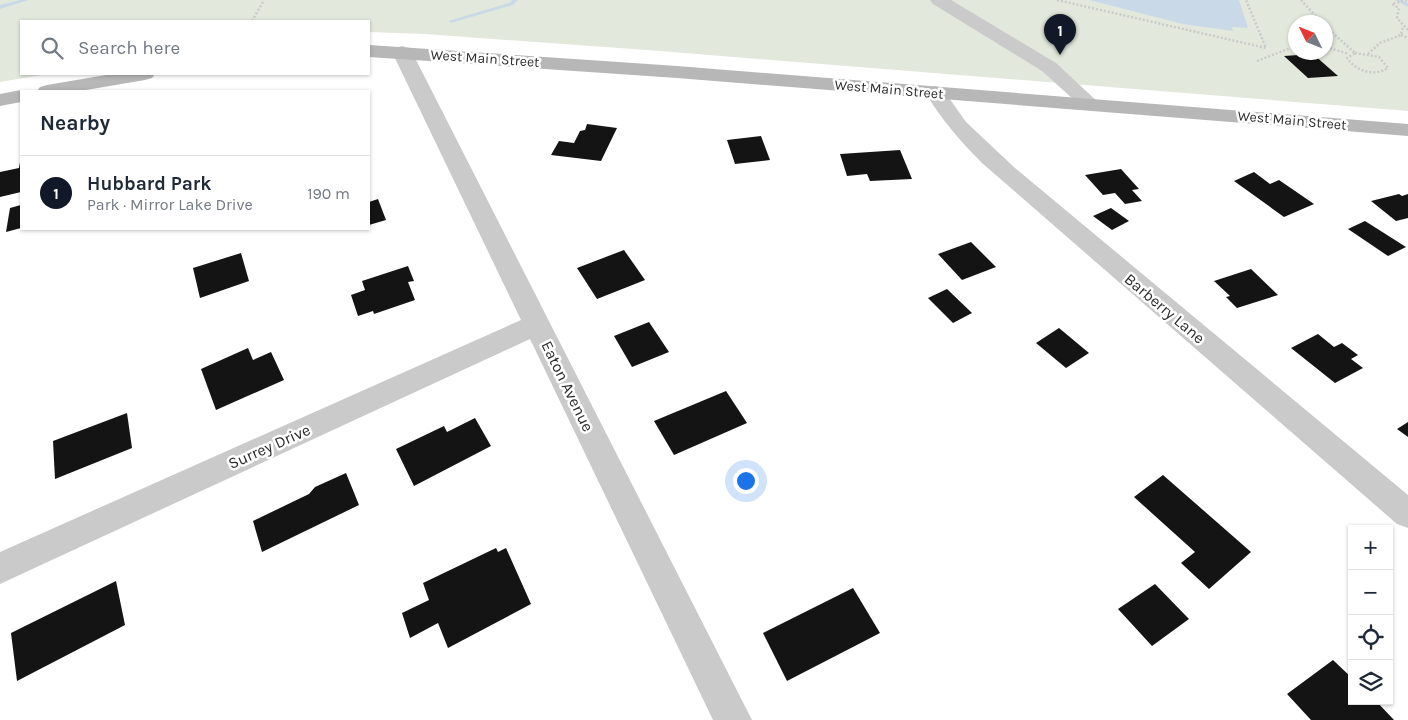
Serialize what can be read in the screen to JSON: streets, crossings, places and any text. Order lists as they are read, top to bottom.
{
  "streets": {
    "main road": ["West Main Street"],
    "street": ["Barberry Lane", "Eaton Avenue", "Surrey Drive"]
  },
  "crossings": [
    ["West Main Street", "Barberry Lane"],
    ["West Main Street", "Eaton Avenue"],
    ["Eaton Avenue", "Surrey Drive"]
  ],
  "north": "top left",
  "page": {
    "pins": "1",
    "search": "Search here",
    "heading": "Nearby",
    "list": [
      {
        "mark": "1",
        "name": "Hubbard Park",
        "note": "Park · Mirror Lake Drive",
        "value": "190 m"
      }
    ],
    "map_buttons": ["+", "−"]
  }
}
